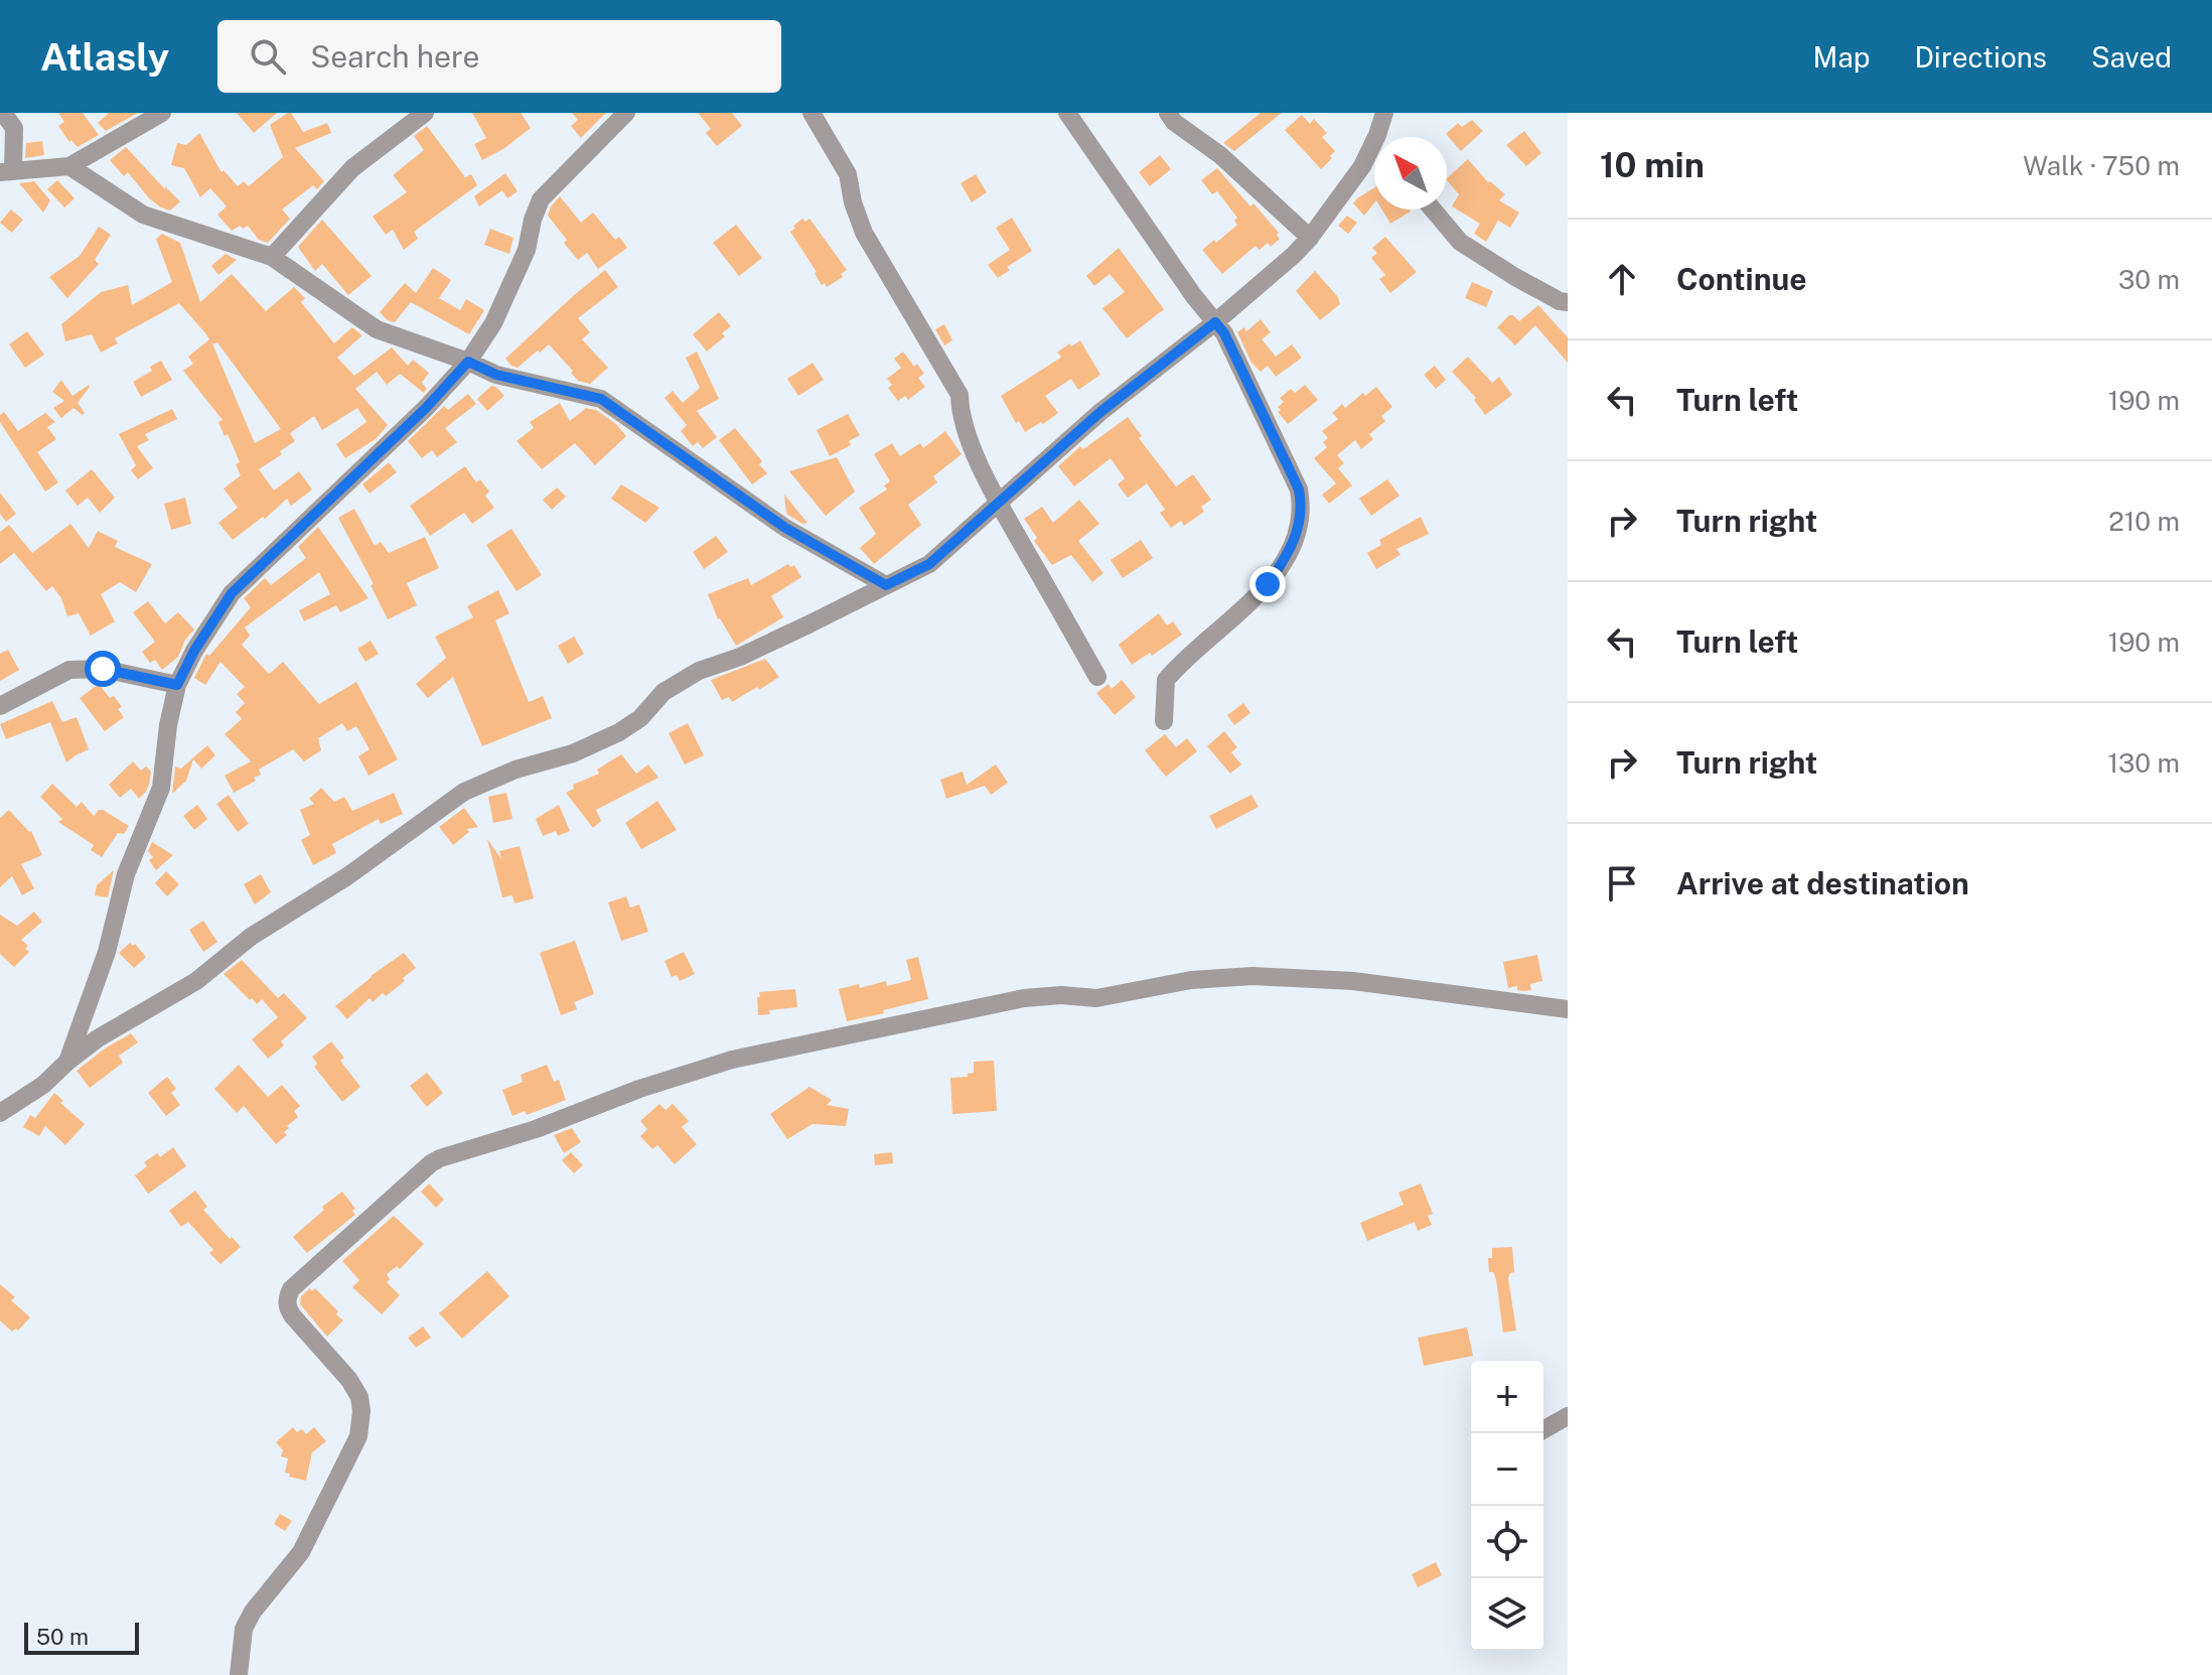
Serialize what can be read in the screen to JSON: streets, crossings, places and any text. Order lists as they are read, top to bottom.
{
  "scale_bar": "50 m",
  "north": "top left",
  "page": {
    "header": "Atlasly",
    "search": "Search here",
    "nav": ["Map", "Directions", "Saved"],
    "heading": ["10 min", "Walk · 750 m"],
    "list": [
      ["Continue", "30 m"],
      ["Turn left", "190 m"],
      ["Turn right", "210 m"],
      ["Turn left", "190 m"],
      ["Turn right", "130 m"],
      "Arrive at destination"
    ],
    "map_buttons": ["+", "−"],
    "scale": "50 m"
  }
}
